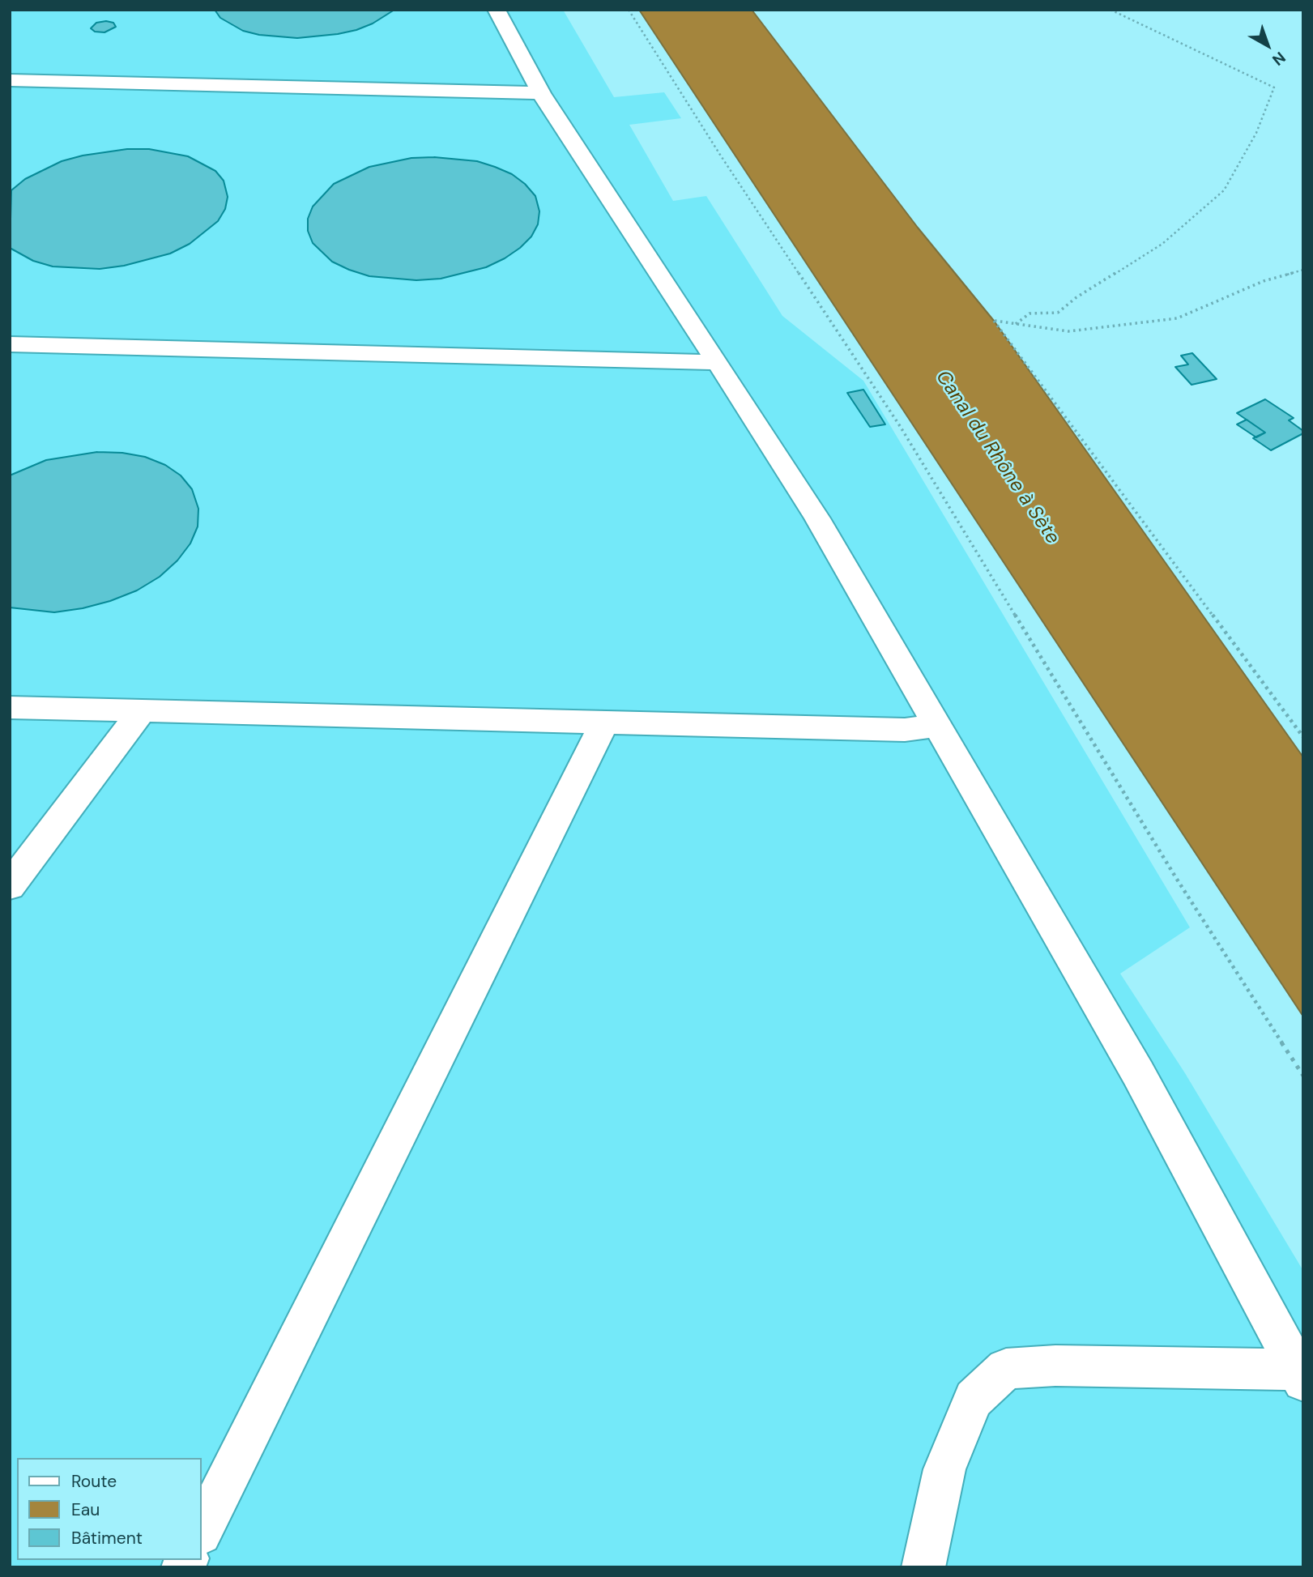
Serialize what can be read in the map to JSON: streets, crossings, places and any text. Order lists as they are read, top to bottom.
{
  "water": ["Canal du Rhône à Sète"],
  "legend": ["Route", "Eau", "Bâtiment"],
  "north": "bottom right"
}
